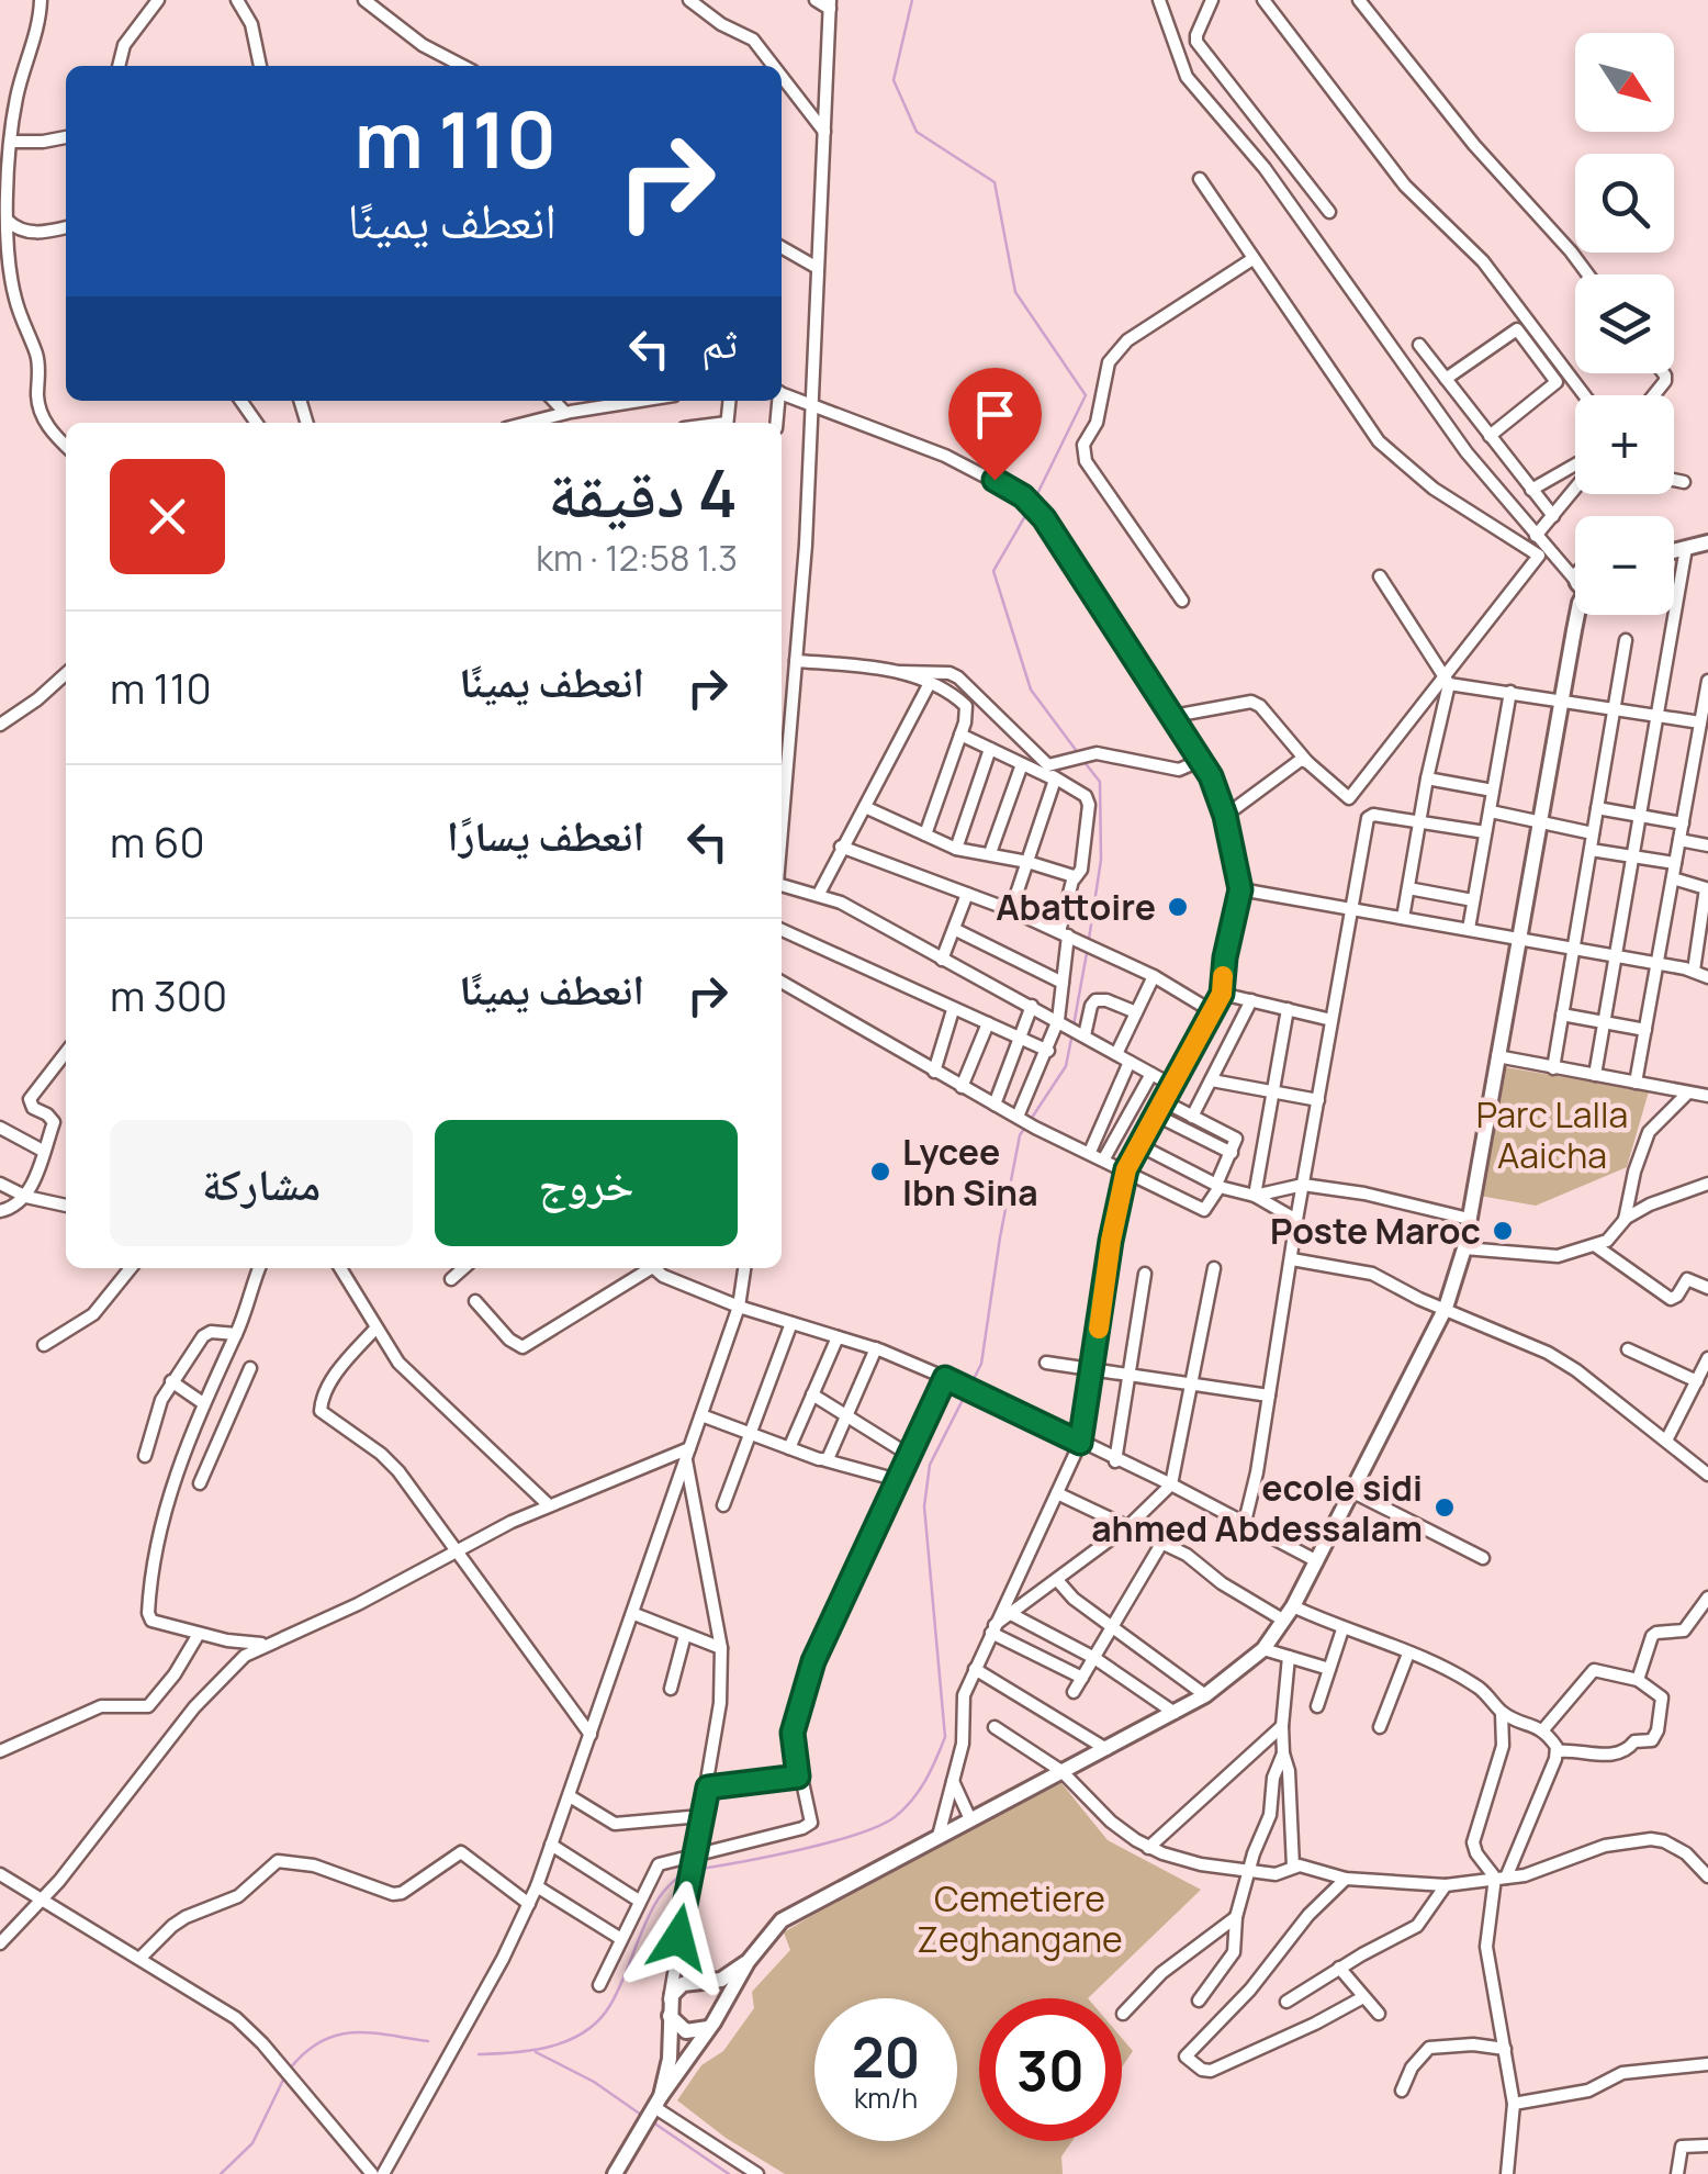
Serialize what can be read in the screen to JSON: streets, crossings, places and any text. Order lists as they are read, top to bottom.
{
  "parks": ["Parc Lalla Aaicha", "Cemetiere Zeghangane"],
  "places": [
    "Abattoire",
    "Lycee Ibn Sina",
    "Poste Maroc",
    "ecole sidi ahmed Abdessalam"
  ],
  "north": "bottom right",
  "page": {
    "map_buttons": ["+", "−"],
    "turn": ["110 m", "انعطف يمينًا"],
    "then": "ثم",
    "heading": ["4 دقيقة", "1.3 km · 12:58"],
    "list": [
      {
        "name": "انعطف يمينًا",
        "value": "110 m"
      },
      {
        "name": "انعطف يسارًا",
        "value": "60 m"
      },
      {
        "name": "انعطف يمينًا",
        "value": "300 m"
      }
    ],
    "buttons": ["خروج", "مشاركة"],
    "speed": "20 km/h",
    "limit": "30"
  }
}
